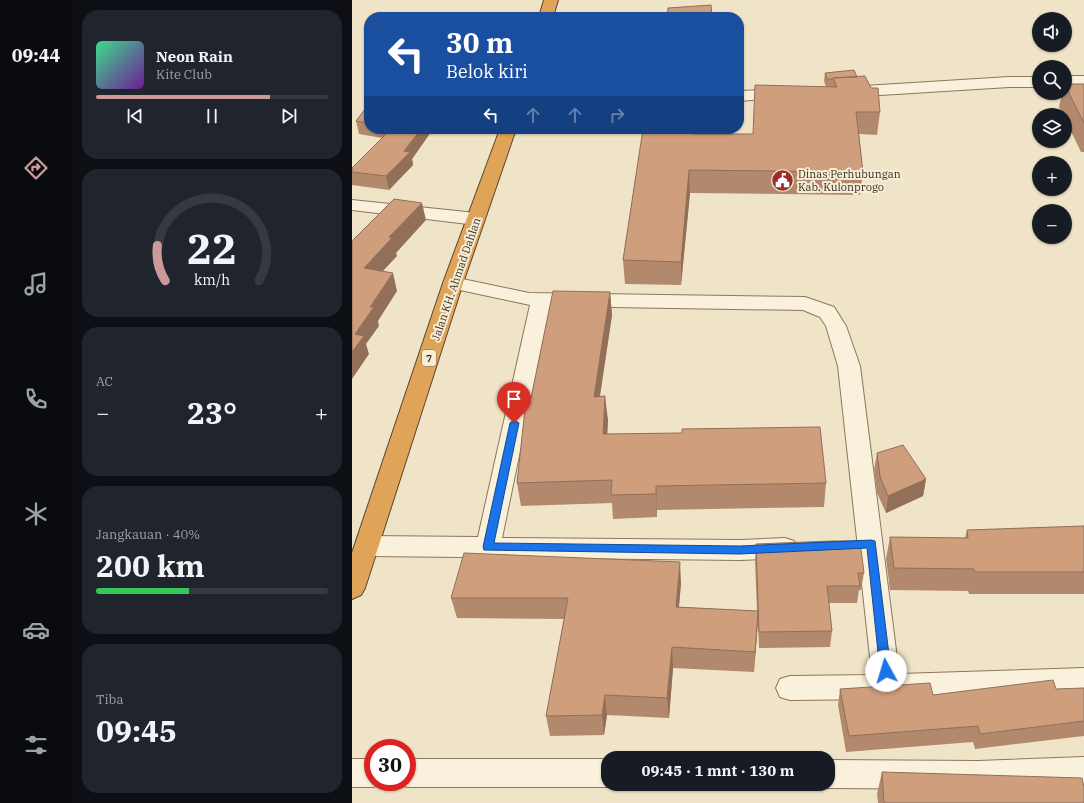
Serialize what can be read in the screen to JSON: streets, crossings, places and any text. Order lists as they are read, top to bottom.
{
  "streets": {
    "highway": ["Jalan KH. Ahmad Dahlan", "7"]
  },
  "places": {
    "public building": ["Dinas Perhubungan Kab. Kulonprogo"]
  },
  "page": {
    "tabs": "09:44",
    "map_buttons": ["+", "−"],
    "turn": ["30 m", "Belok kiri"],
    "song": ["Neon Rain", "Kite Club"],
    "tile": [
      "AC",
      ["Jangkauan · 40%", "200 km"],
      ["Tiba", "09:45"]
    ],
    "heat": ["−", "23°", "+"],
    "limit": "30",
    "trip": "09:45 · 1 mnt · 130 m",
    "gauge": ["22", "km/h"]
  }
}
